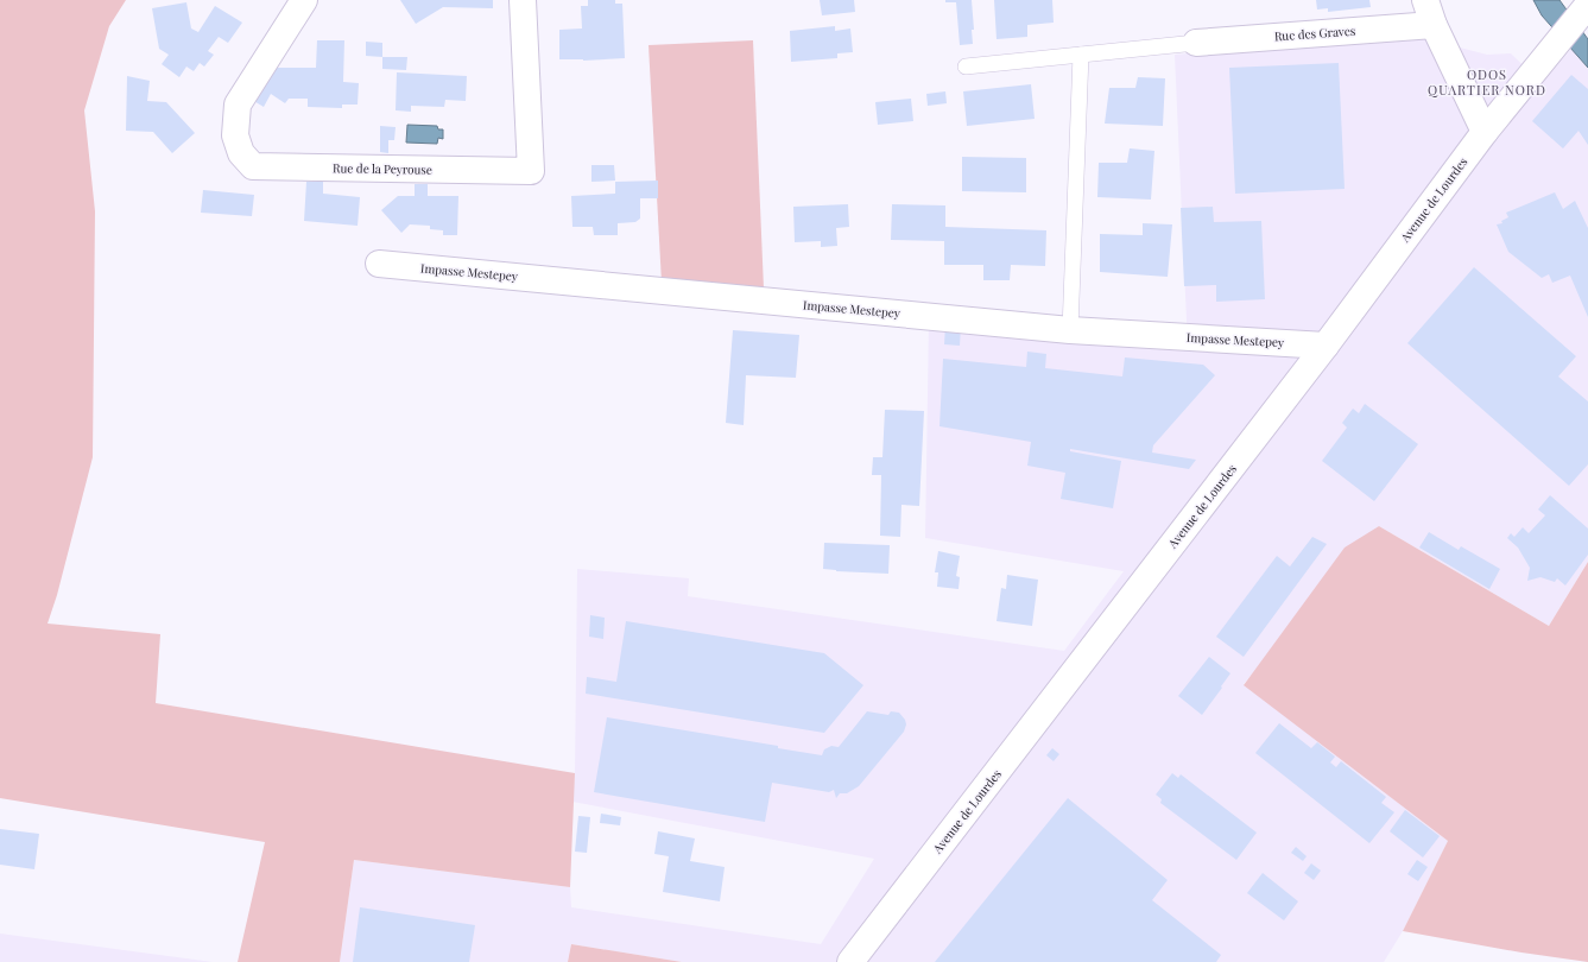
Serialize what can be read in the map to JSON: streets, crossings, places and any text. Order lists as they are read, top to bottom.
{
  "streets": {
    "street": [
      "Rue des Graves",
      "Rue de la Peyrouse",
      "Avenue de Lourdes",
      "Impasse Mestepey"
    ]
  },
  "crossings": [
    ["Avenue de Lourdes", "Impasse Mestepey"]
  ],
  "districts": ["ODOS QUARTIER NORD"]
}
